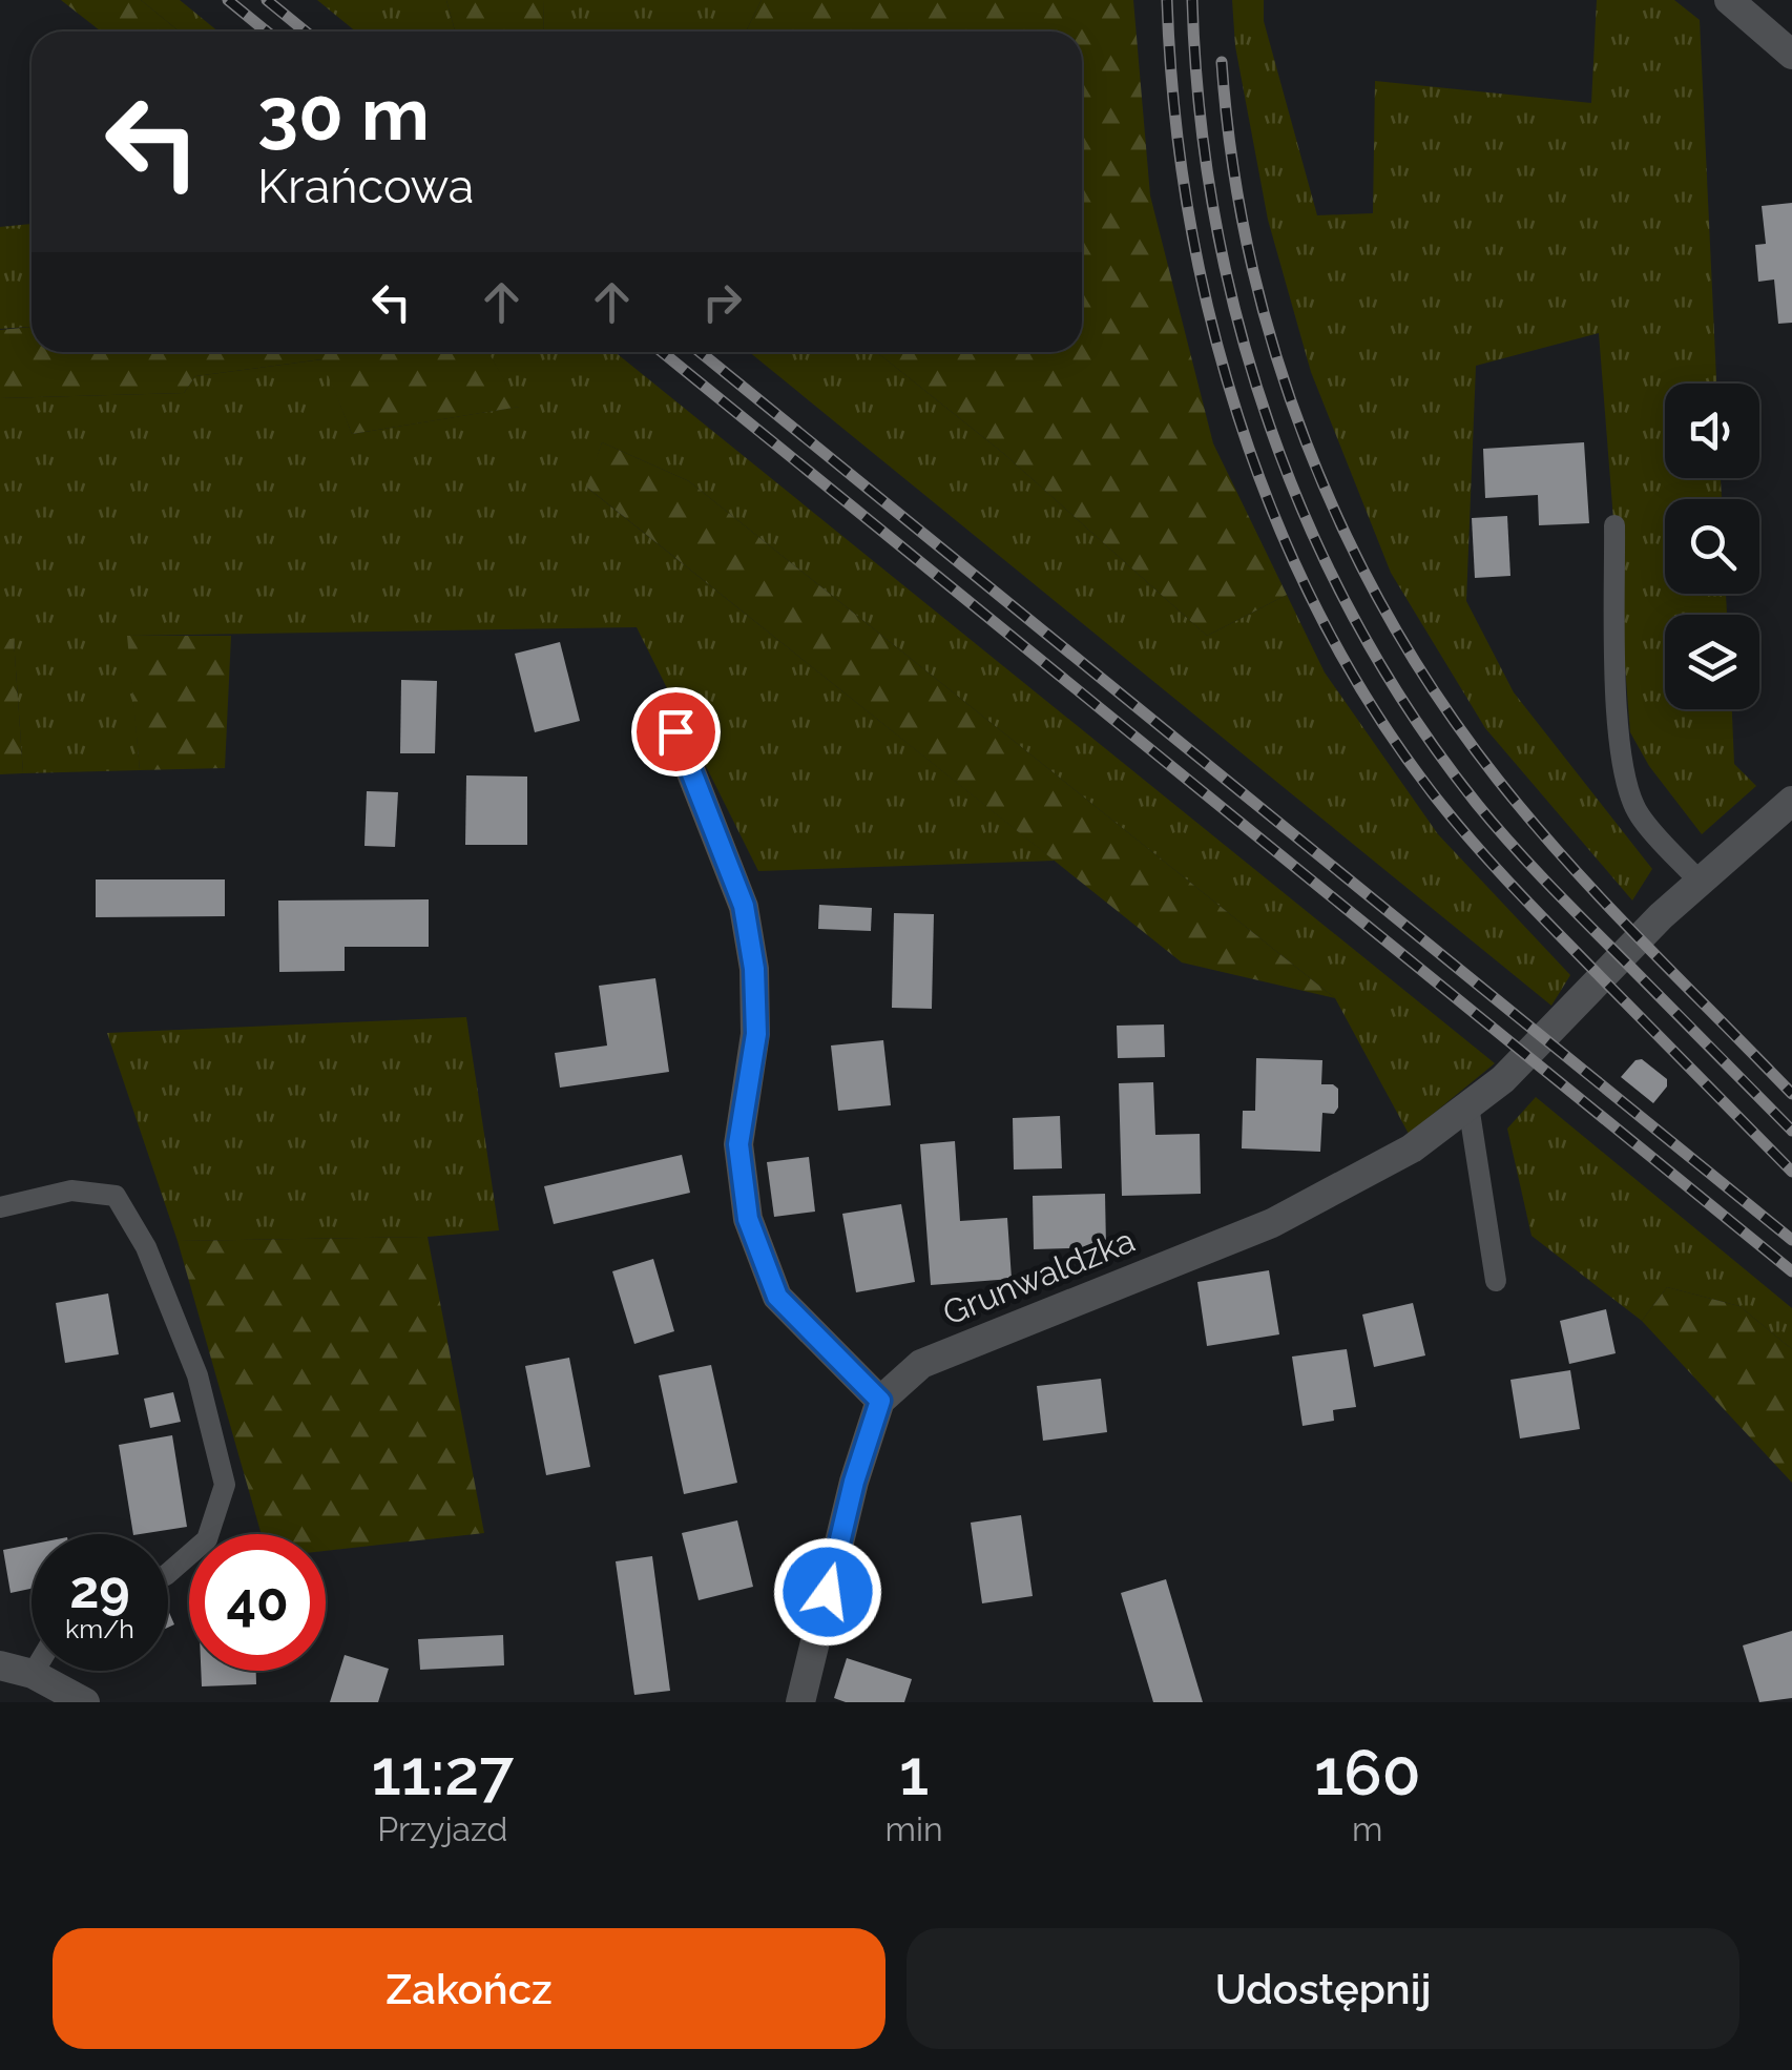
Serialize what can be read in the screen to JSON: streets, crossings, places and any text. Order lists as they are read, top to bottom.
{
  "streets": {
    "street": ["Grunwaldzka"]
  },
  "page": {
    "turn": ["30 m", "Krańcowa"],
    "speed": "29 km/h",
    "limit": "40",
    "eta": [
      "11:27",
      "Przyjazd",
      "1",
      "min",
      "160",
      "m"
    ],
    "buttons": ["Zakończ", "Udostępnij"]
  }
}
